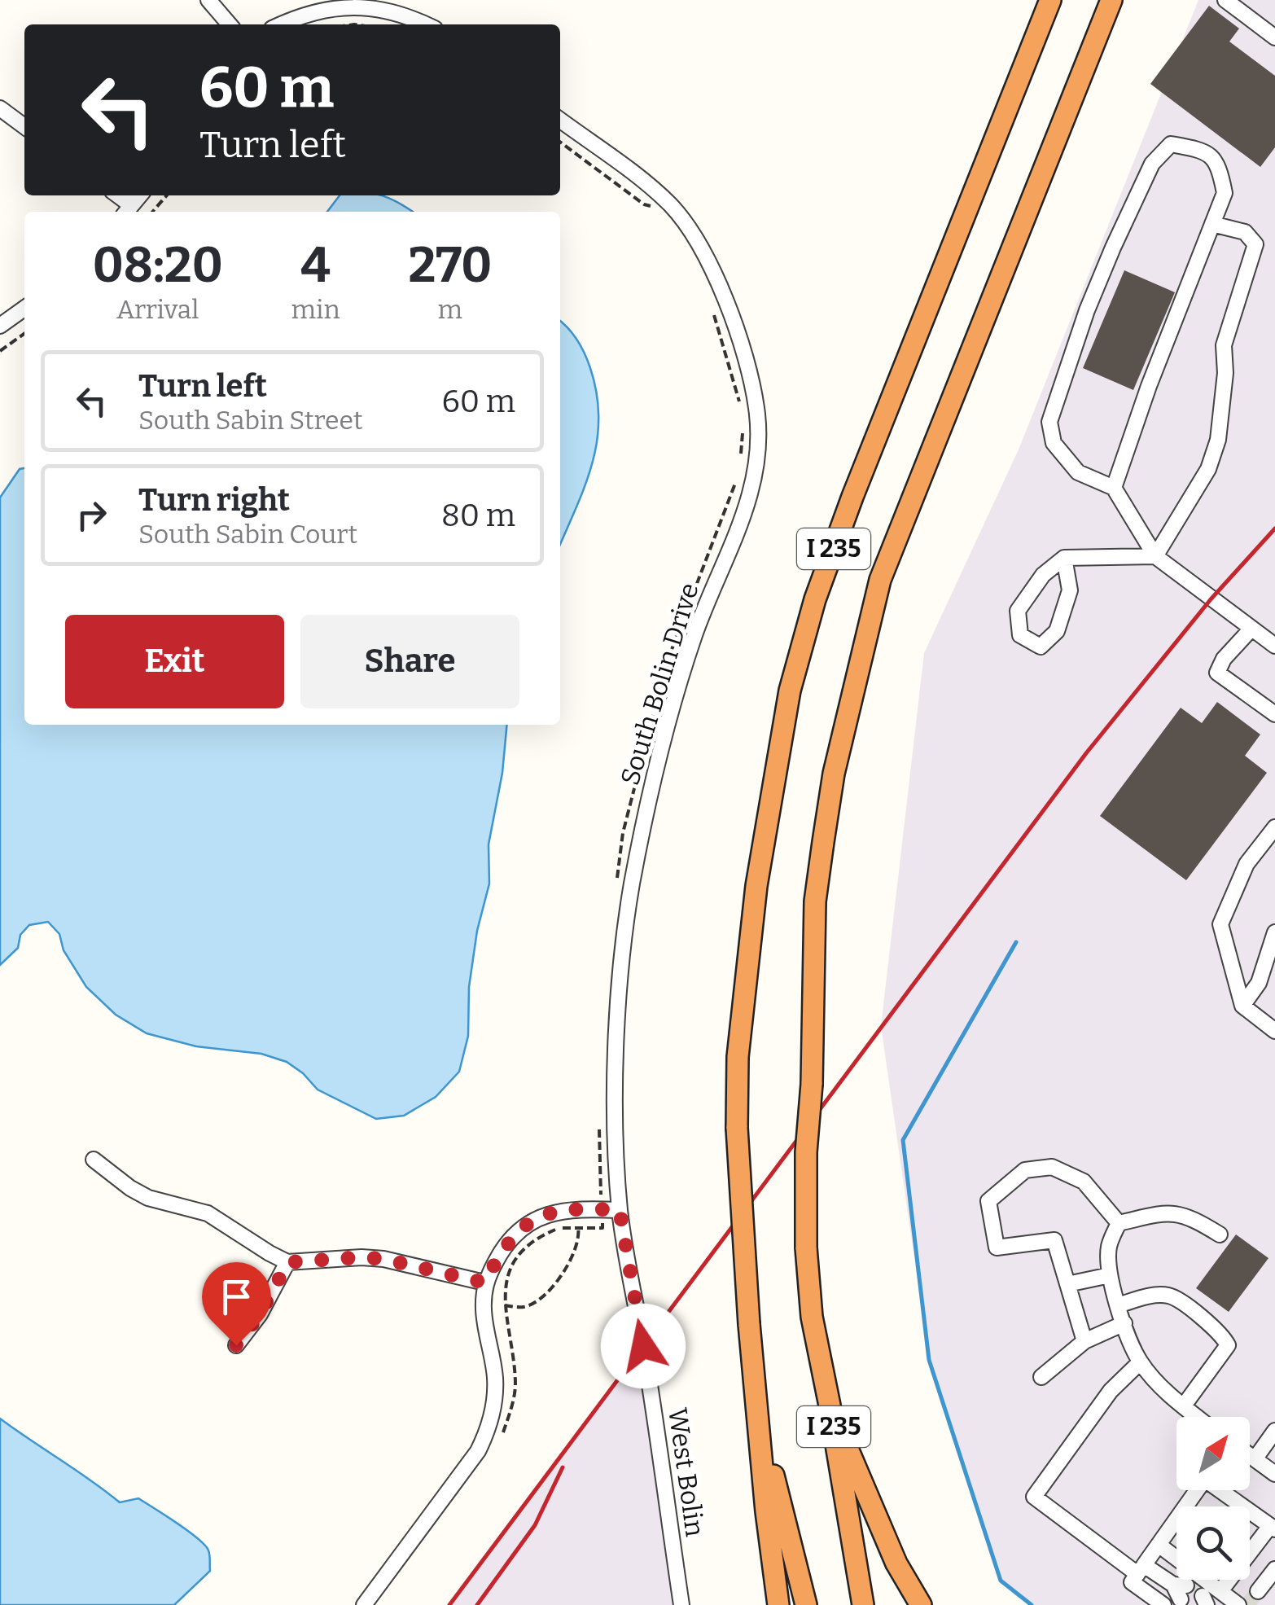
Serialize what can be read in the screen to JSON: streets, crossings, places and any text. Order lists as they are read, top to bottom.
{
  "streets": {
    "highway": ["I 235"],
    "street": ["South Bolin Drive", "West Bolin"]
  },
  "crossings": [
    ["South Bolin Drive", "West Bolin"]
  ],
  "north": "top right",
  "page": {
    "turn": ["60 m", "Turn left"],
    "eta": [
      "08:20",
      "Arrival",
      "4",
      "min",
      "270",
      "m"
    ],
    "list": [
      {
        "name": "Turn left",
        "note": "South Sabin Street",
        "value": "60 m"
      },
      {
        "name": "Turn right",
        "note": "South Sabin Court",
        "value": "80 m"
      }
    ],
    "buttons": ["Exit", "Share"]
  }
}
